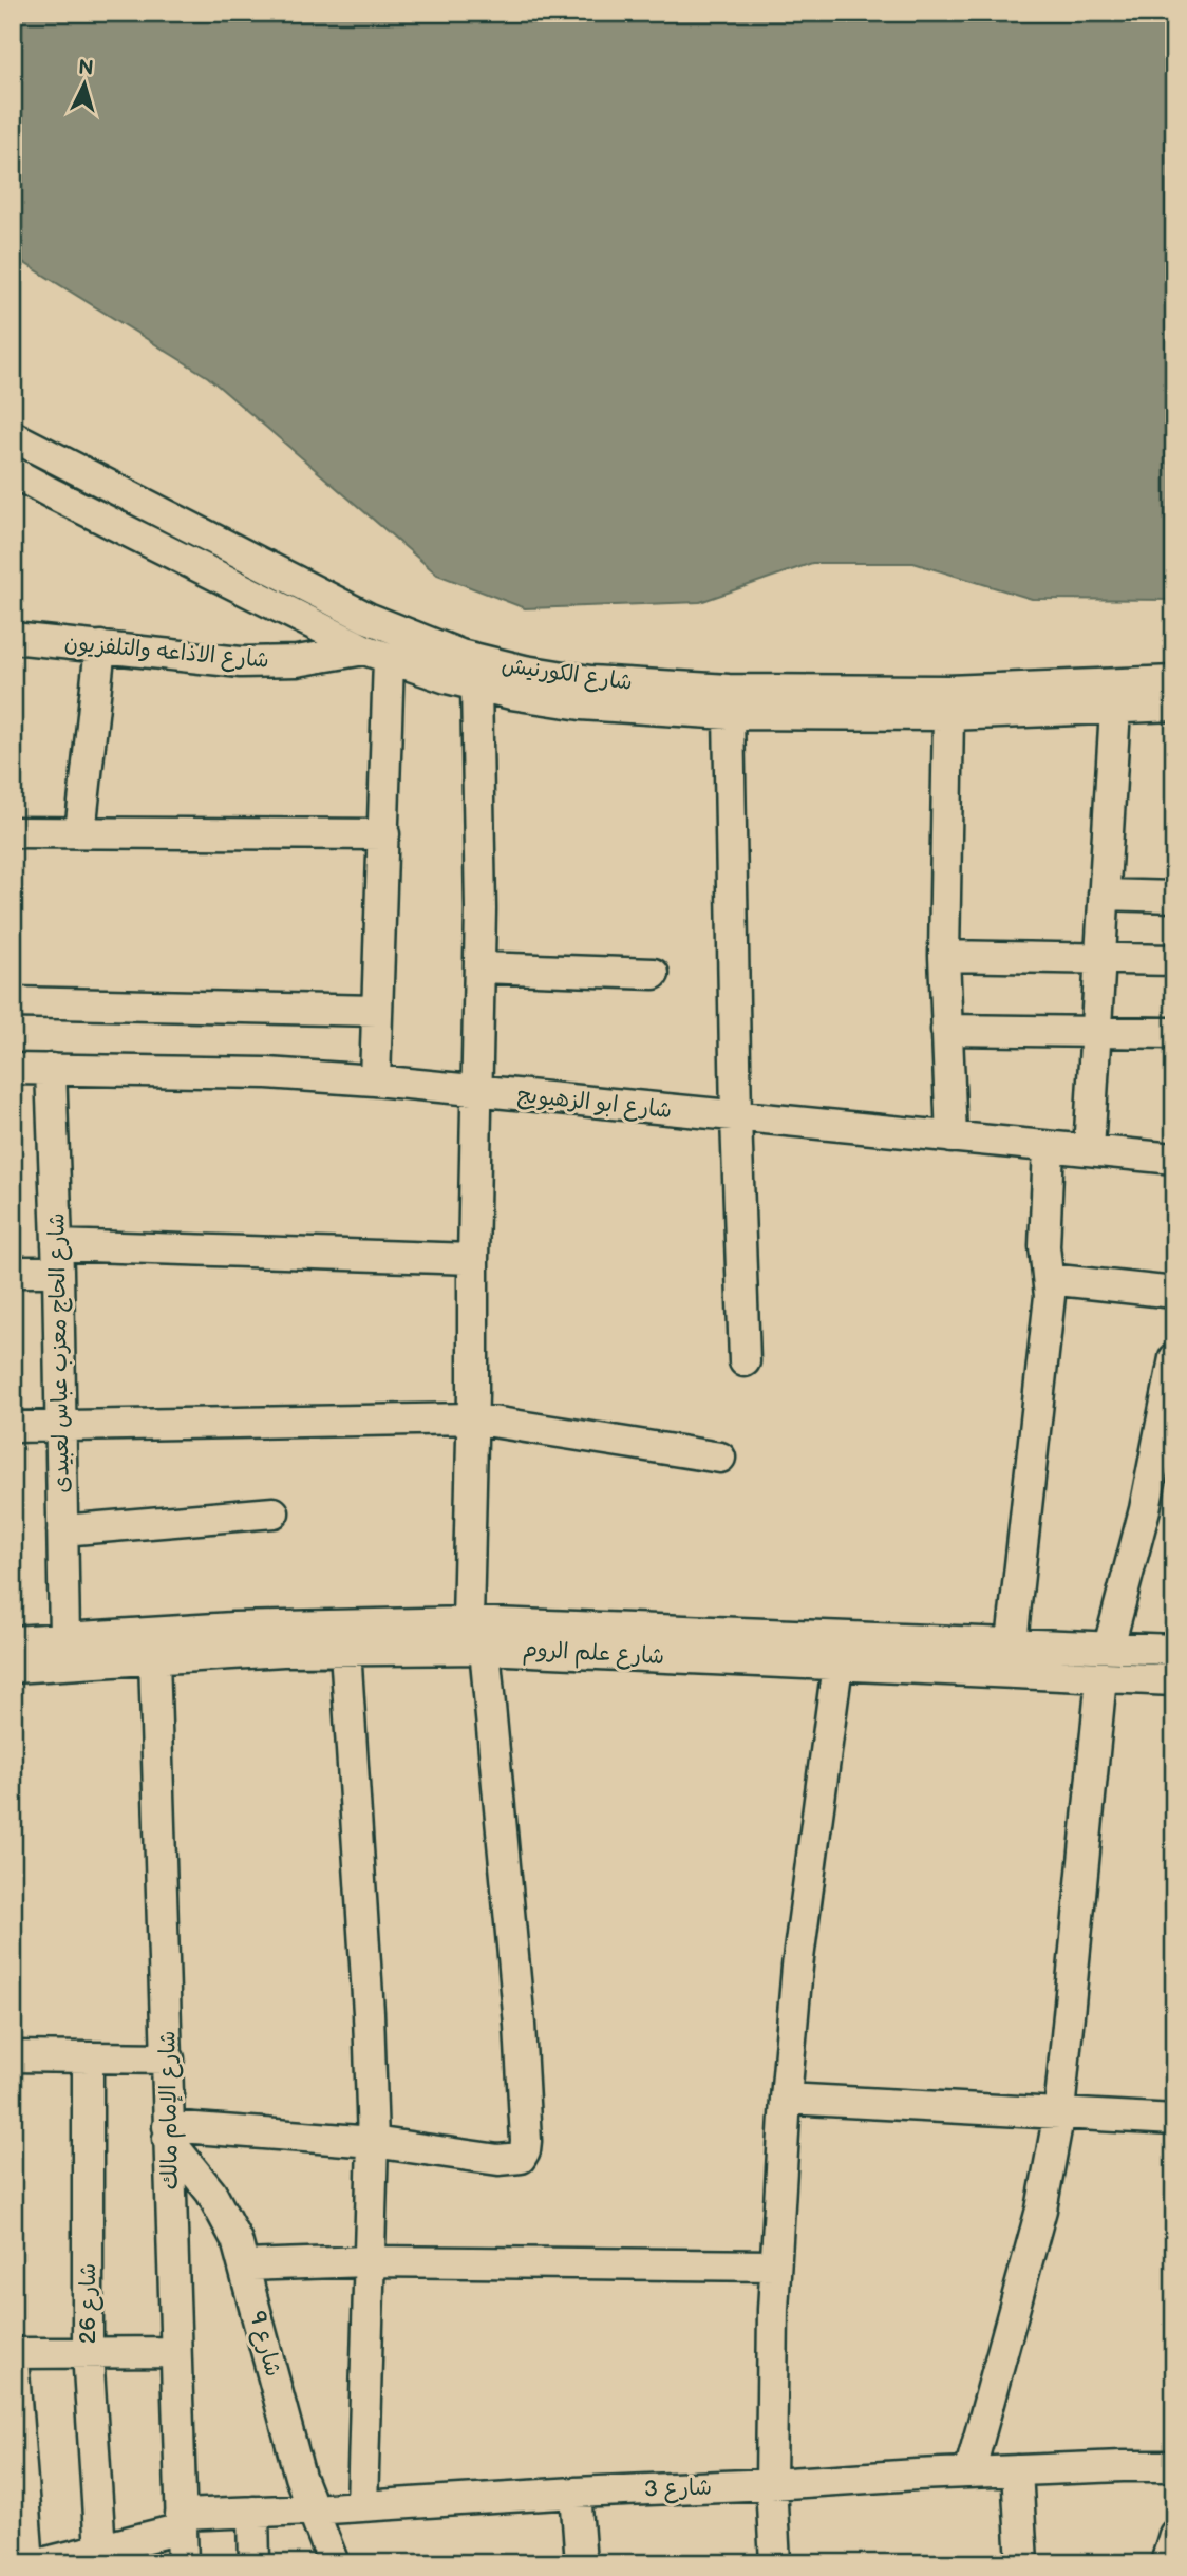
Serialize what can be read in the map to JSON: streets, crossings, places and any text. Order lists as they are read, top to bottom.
{
  "streets": {
    "street": [
      "شارع الاذاعه والتلفزيون",
      "شارع الكورنيش",
      "شارع ابو الزهيويج",
      "شارع الحاج معزب عباس لعبيدى",
      "شارع علم الروم",
      "شارع الإمام مالك",
      "شارع 26",
      "شارع 9",
      "شارع 3"
    ]
  },
  "crossings": [
    ["شارع الاذاعه والتلفزيون", "شارع الكورنيش"],
    ["شارع ابو الزهيويج", "شارع الحاج معزب عباس لعبيدى"],
    ["شارع الحاج معزب عباس لعبيدى", "شارع علم الروم"],
    ["شارع علم الروم", "شارع الإمام مالك"],
    ["شارع الإمام مالك", "شارع 9"],
    ["شارع الإمام مالك", "شارع 3"],
    ["شارع 26", "شارع 3"],
    ["شارع 9", "شارع 3"]
  ],
  "north": "top"
}
